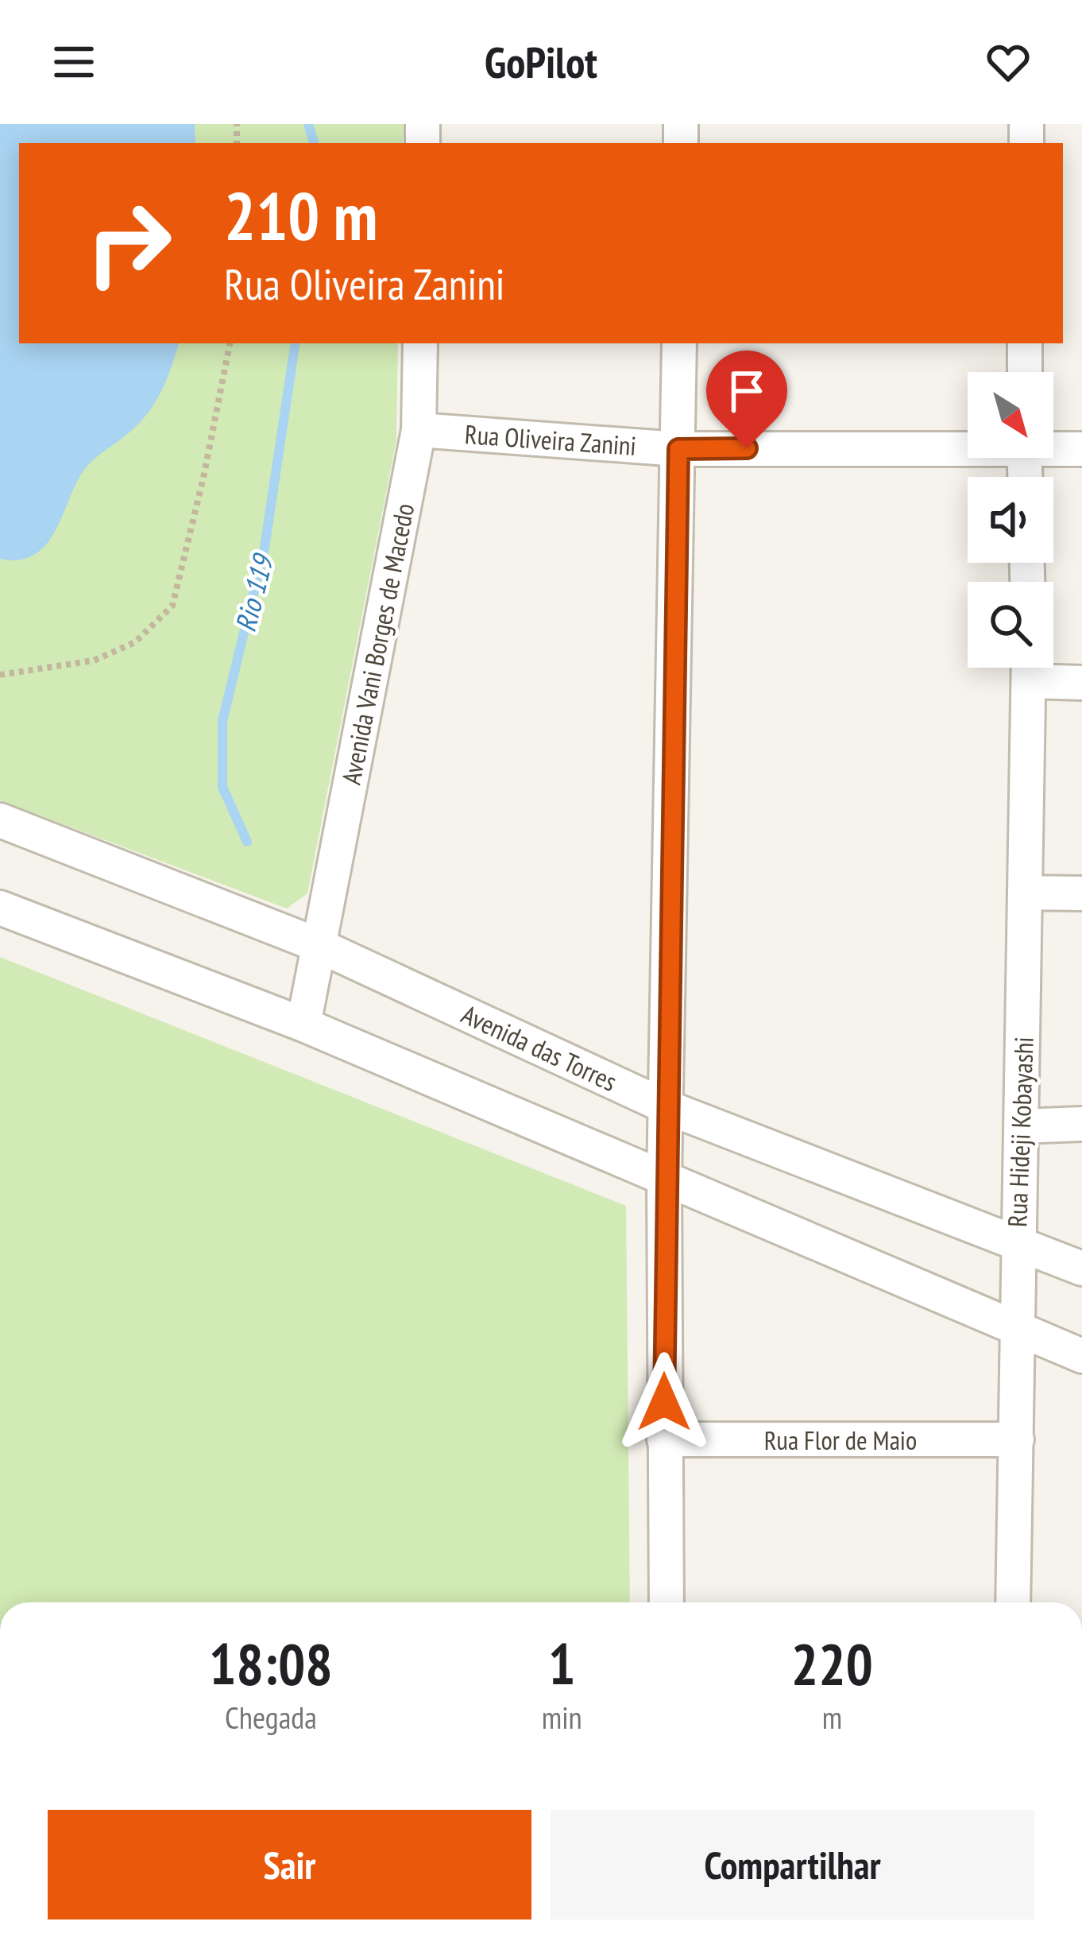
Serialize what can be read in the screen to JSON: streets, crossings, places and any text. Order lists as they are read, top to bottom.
{
  "streets": {
    "street": [
      "Rua Oliveira Zanini",
      "Avenida Vani Borges de Macedo",
      "Avenida das Torres",
      "Rua Hideji Kobayashi",
      "Rua Flor de Maio"
    ]
  },
  "crossings": [
    ["Rua Oliveira Zanini", "Avenida Vani Borges de Macedo"],
    ["Avenida Vani Borges de Macedo", "Avenida das Torres"],
    ["Avenida das Torres", "Rua Hideji Kobayashi"],
    ["Rua Hideji Kobayashi", "Rua Flor de Maio"]
  ],
  "water": ["Rio 119"],
  "north": "bottom right",
  "page": {
    "header": "GoPilot",
    "turn": ["210 m", "Rua Oliveira Zanini"],
    "eta": [
      "18:08",
      "Chegada",
      "1",
      "min",
      "220",
      "m"
    ],
    "buttons": ["Sair", "Compartilhar"]
  }
}
